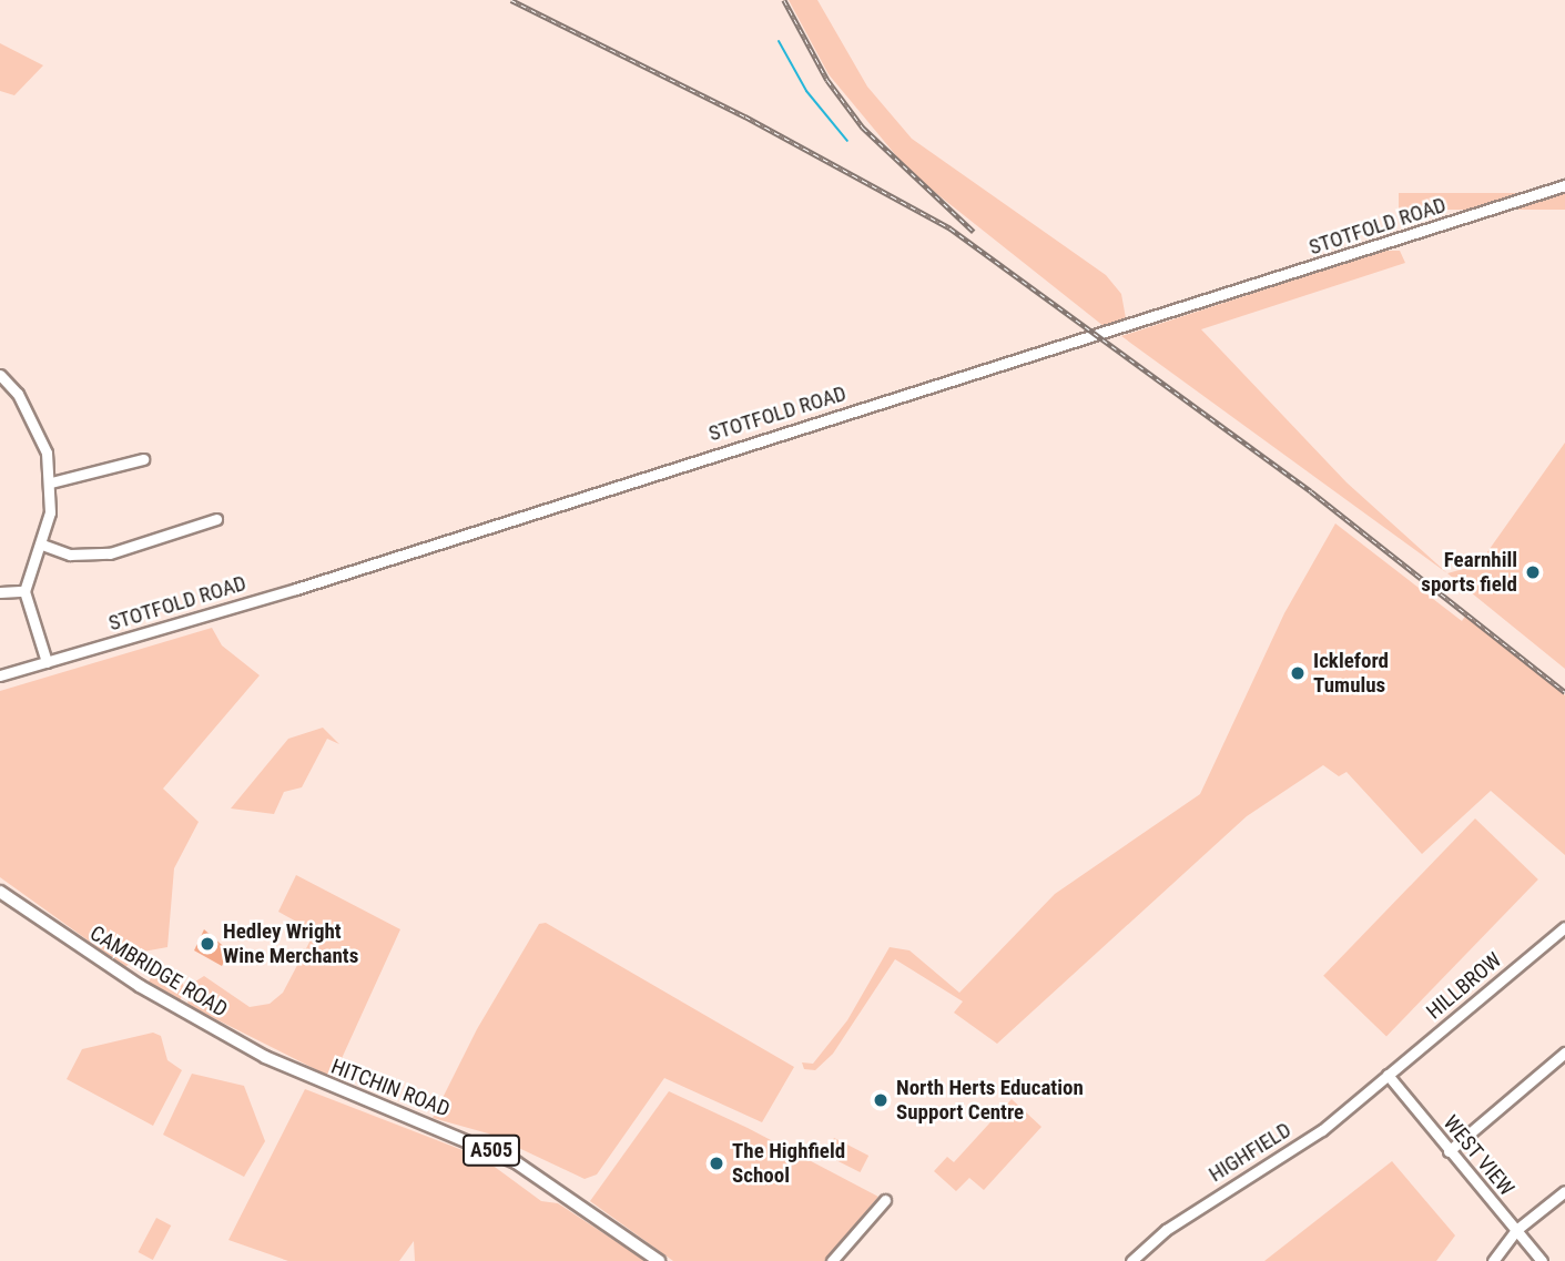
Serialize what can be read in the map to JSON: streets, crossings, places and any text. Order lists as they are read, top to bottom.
{
  "streets": {
    "main road": ["CAMBRIDGE ROAD", "HITCHIN ROAD", "A505"],
    "street": [
      "STOTFOLD ROAD",
      "HILLBROW",
      "HIGHFIELD",
      "WEST VIEW"
    ]
  },
  "crossings": [
    ["CAMBRIDGE ROAD", "HITCHIN ROAD"],
    ["HILLBROW", "HIGHFIELD"],
    ["HILLBROW", "WEST VIEW"],
    ["HIGHFIELD", "WEST VIEW"]
  ],
  "places": [
    "Fearnhill sports field",
    "Ickleford Tumulus",
    "Hedley Wright Wine Merchants",
    "North Herts Education Support Centre",
    "The Highfield School"
  ]
}
